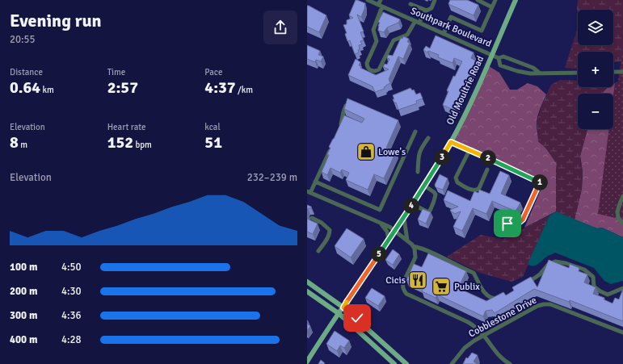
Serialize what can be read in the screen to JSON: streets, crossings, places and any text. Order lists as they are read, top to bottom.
{
  "streets": {
    "main road": ["Old Moultrie Road"],
    "street": ["Southpark Boulevard", "Cobblestone Drive"]
  },
  "crossings": [
    ["Southpark Boulevard", "Old Moultrie Road"]
  ],
  "places": {
    "shop": ["Lowe's"],
    "restaurant": ["Cicis"],
    "supermarket": ["Publix"]
  },
  "page": {
    "heading": ["Evening run", "20:55"],
    "map_buttons": ["+", "−"],
    "stats": [
      ["Distance", "0.64 km"],
      ["Time", "2:57"],
      ["Pace", "4:37 /km"],
      ["Elevation", "8 m"],
      ["Heart rate", "152 bpm"],
      ["kcal", "51"]
    ],
    "pins": [
      "3",
      "2",
      "1",
      "4",
      "5"
    ],
    "chart": ["Elevation", "232–239 m"],
    "list": [
      {
        "name": "100 m",
        "note": "4:50"
      },
      {
        "name": "200 m",
        "note": "4:30"
      },
      {
        "name": "300 m",
        "note": "4:36"
      },
      {
        "name": "400 m",
        "note": "4:28"
      }
    ]
  }
}
